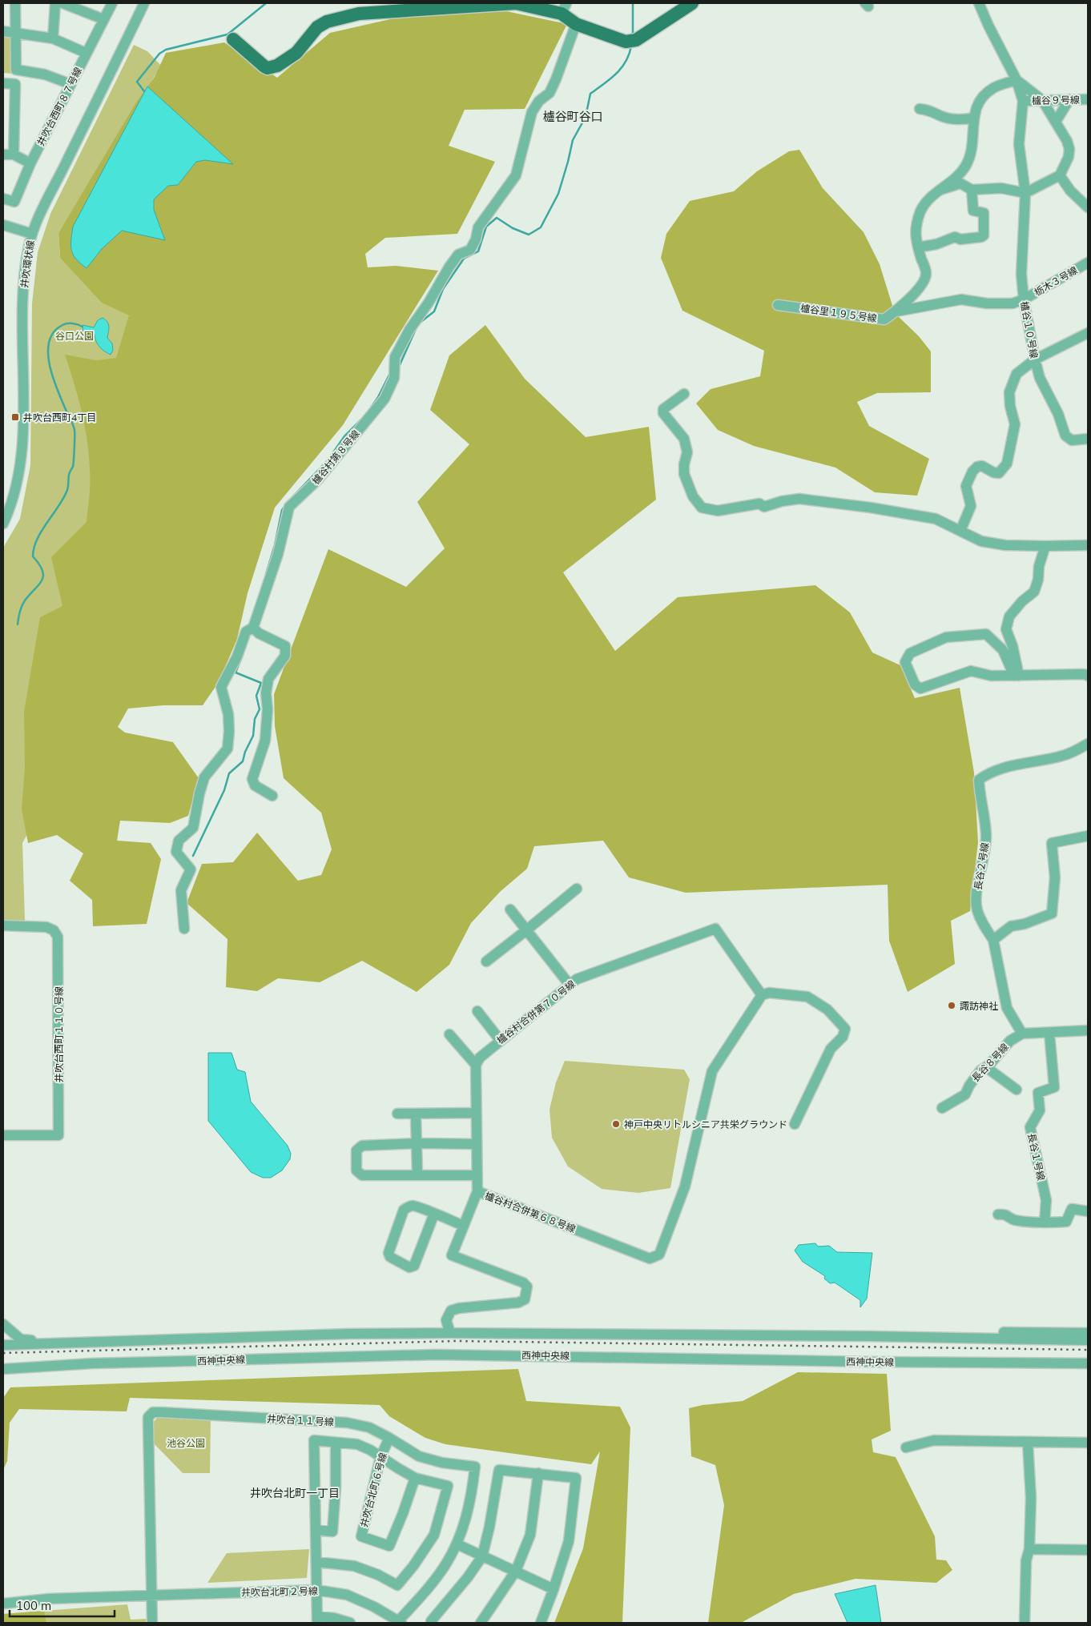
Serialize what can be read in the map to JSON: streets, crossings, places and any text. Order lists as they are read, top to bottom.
{
  "streets": {
    "street": [
      "櫨谷９号線",
      "井吹台西町８７号線",
      "井吹環状線",
      "栃木３号線",
      "櫨谷里１９５号線",
      "櫨谷１０号線",
      "櫨谷村第８号線",
      "長谷２号線",
      "櫨谷村合併第７０号線",
      "井吹台西町１１０号線",
      "長谷８号線",
      "長谷１号線",
      "櫨谷村合併第６８号線",
      "西神中央線",
      "井吹台１１号線",
      "井吹台北町６号線",
      "井吹台北町２号線"
    ]
  },
  "crossings": [
    ["櫨谷９号線", "櫨谷１０号線"],
    ["栃木３号線", "櫨谷里１９５号線"],
    ["栃木３号線", "櫨谷１０号線"],
    ["櫨谷村合併第７０号線", "櫨谷村合併第６８号線"],
    ["井吹台１１号線", "井吹台北町６号線"],
    ["井吹台１１号線", "井吹台北町２号線"]
  ],
  "districts": ["櫨谷町谷口", "井吹台北町一丁目"],
  "parks": ["谷口公園", "池谷公園"],
  "places": {
    "transit": ["井吹台西町4丁目"],
    "other": ["諏訪神社", "神戸中央リトルシニア共栄グラウンド"]
  },
  "scale_bar": "100 m"
}
